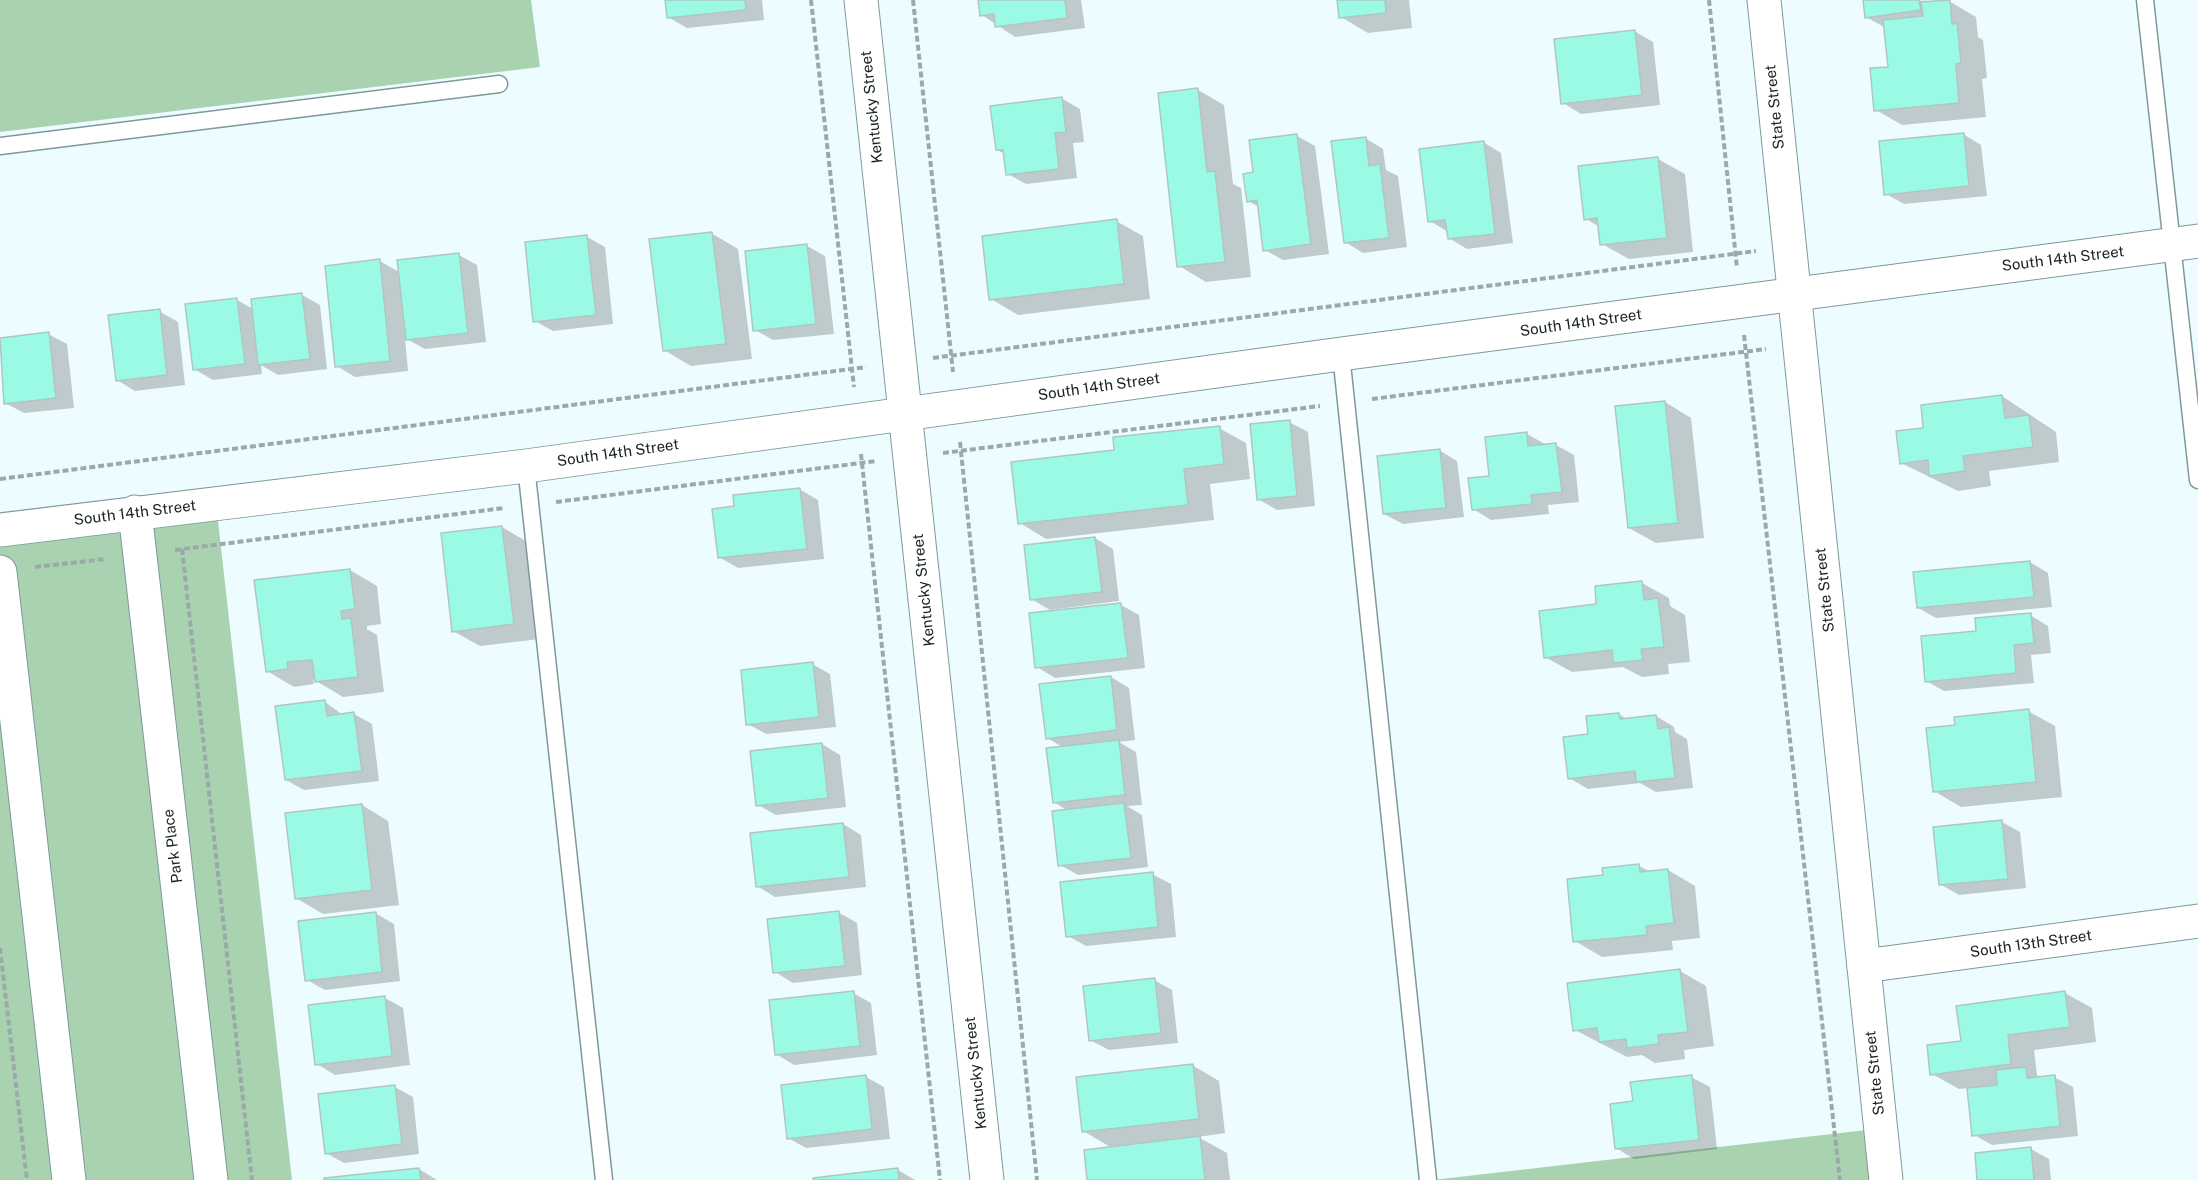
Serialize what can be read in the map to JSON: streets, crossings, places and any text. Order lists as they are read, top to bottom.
{
  "streets": {
    "street": [
      "Kentucky Street",
      "State Street",
      "South 14th Street",
      "Park Place",
      "South 13th Street"
    ]
  },
  "crossings": [
    ["Kentucky Street", "South 14th Street"],
    ["State Street", "South 14th Street"],
    ["State Street", "South 13th Street"],
    ["South 14th Street", "Park Place"]
  ]
}
